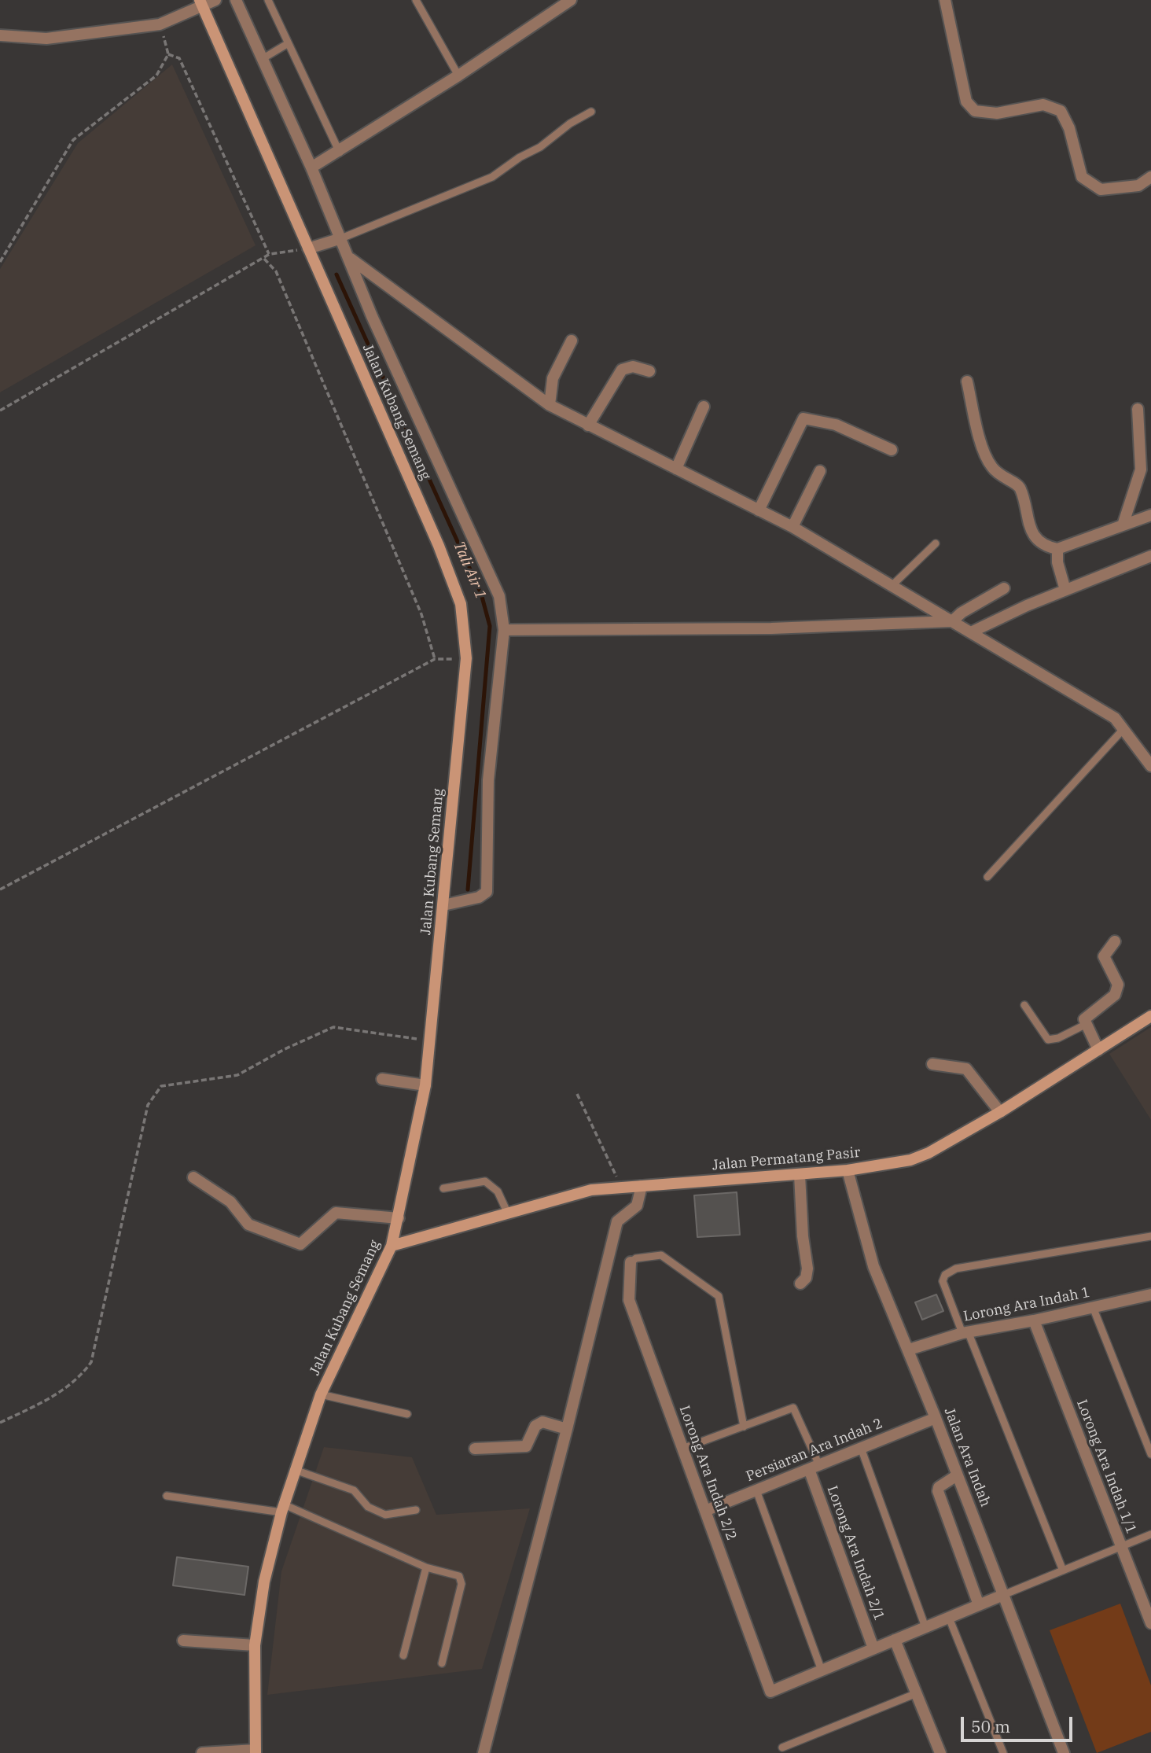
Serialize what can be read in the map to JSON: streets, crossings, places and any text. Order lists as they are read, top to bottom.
{
  "streets": {
    "main road": ["Jalan Kubang Semang", "Jalan Permatang Pasir"],
    "street": [
      "Lorong Ara Indah 1",
      "Persiaran Ara Indah 2",
      "Jalan Ara Indah",
      "Lorong Ara Indah 1/1",
      "Lorong Ara Indah 2/2",
      "Lorong Ara Indah 2/1"
    ]
  },
  "crossings": [
    ["Jalan Kubang Semang", "Jalan Permatang Pasir"],
    ["Jalan Permatang Pasir", "Jalan Ara Indah"],
    ["Lorong Ara Indah 1", "Jalan Ara Indah"],
    ["Lorong Ara Indah 1", "Lorong Ara Indah 1/1"],
    ["Persiaran Ara Indah 2", "Jalan Ara Indah"],
    ["Persiaran Ara Indah 2", "Lorong Ara Indah 2/2"],
    ["Persiaran Ara Indah 2", "Lorong Ara Indah 2/1"]
  ],
  "water": ["Tali Air 1"],
  "scale_bar": "50 m"
}
